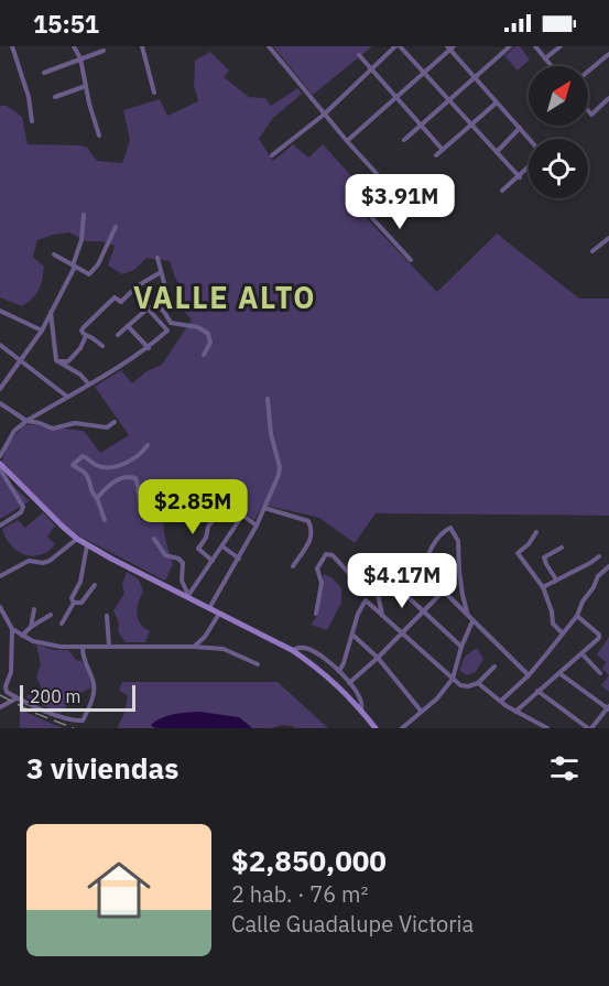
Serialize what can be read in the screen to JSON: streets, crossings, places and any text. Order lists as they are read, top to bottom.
{
  "districts": ["VALLE ALTO"],
  "scale_bar": "200 m",
  "north": "top right",
  "page": {
    "status": "15:51",
    "price": ["$3.91M", "$2.85M", "$4.17M"],
    "scale": "200 m",
    "heading": "3 viviendas",
    "list": [
      {
        "name": "$2,850,000",
        "note": "2 hab. · 76 m² · Calle Guadalupe Victoria"
      }
    ]
  }
}
